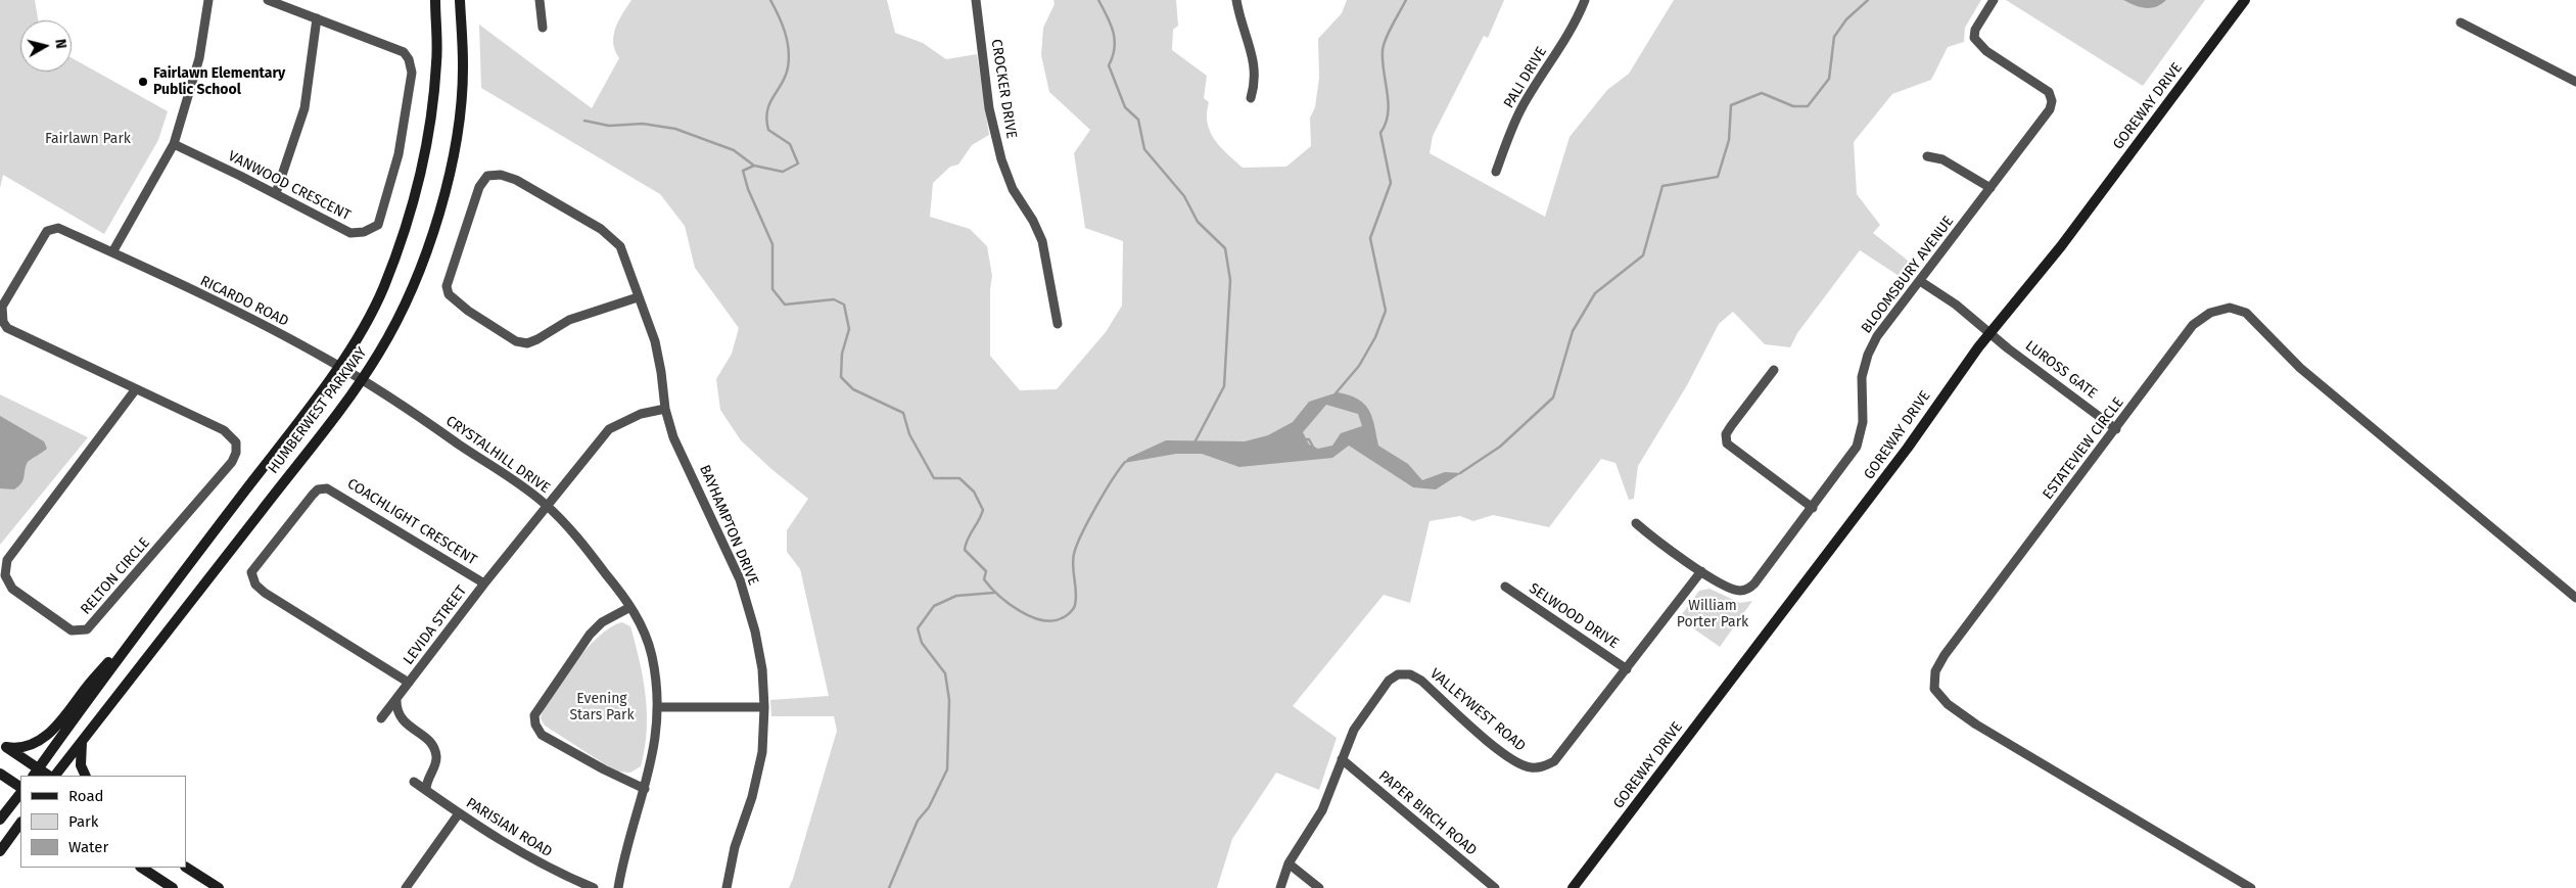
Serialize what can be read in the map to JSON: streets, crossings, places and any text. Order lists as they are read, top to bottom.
{
  "streets": {
    "main road": ["GOREWAY DRIVE", "HUMBERWEST PARKWAY"],
    "street": [
      "PALI DRIVE",
      "CROCKER DRIVE",
      "VANWOOD CRESCENT",
      "BLOOMSBURY AVENUE",
      "RICARDO ROAD",
      "LUROSS GATE",
      "ESTATEVIEW CIRCLE",
      "CRYSTALHILL DRIVE",
      "COACHLIGHT CRESCENT",
      "BAYHAMPTON DRIVE",
      "RELTON CIRCLE",
      "SELWOOD DRIVE",
      "LEVIDA STREET",
      "VALLEYWEST ROAD",
      "PAPER BIRCH ROAD",
      "PARISIAN ROAD"
    ]
  },
  "crossings": [
    ["GOREWAY DRIVE", "LUROSS GATE"],
    ["BLOOMSBURY AVENUE", "LUROSS GATE"],
    ["BLOOMSBURY AVENUE", "VALLEYWEST ROAD"],
    ["RICARDO ROAD", "HUMBERWEST PARKWAY"],
    ["RICARDO ROAD", "CRYSTALHILL DRIVE"],
    ["RICARDO ROAD", "RELTON CIRCLE"],
    ["LUROSS GATE", "ESTATEVIEW CIRCLE"],
    ["HUMBERWEST PARKWAY", "CRYSTALHILL DRIVE"],
    ["CRYSTALHILL DRIVE", "LEVIDA STREET"],
    ["COACHLIGHT CRESCENT", "LEVIDA STREET"],
    ["BAYHAMPTON DRIVE", "LEVIDA STREET"],
    ["SELWOOD DRIVE", "VALLEYWEST ROAD"],
    ["VALLEYWEST ROAD", "PAPER BIRCH ROAD"]
  ],
  "parks": ["Fairlawn Park", "William Porter Park", "Evening Stars Park"],
  "places": ["Fairlawn Elementary Public School"],
  "legend": ["Road", "Park", "Water"],
  "north": "right"
}
